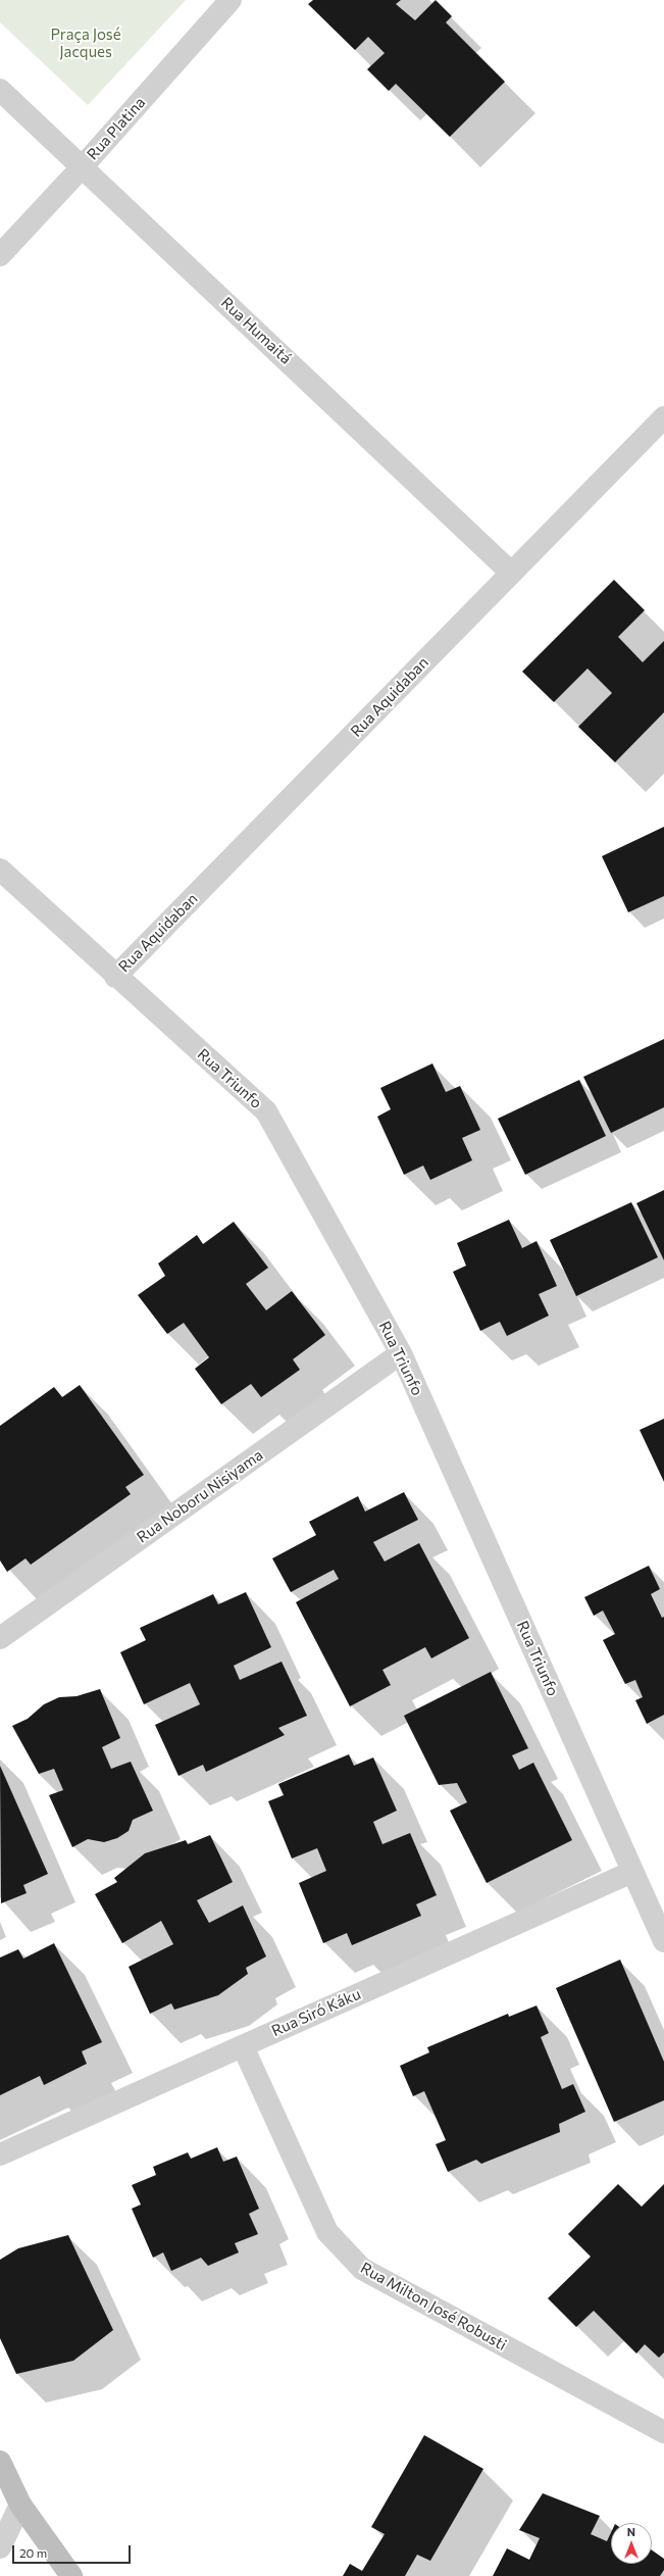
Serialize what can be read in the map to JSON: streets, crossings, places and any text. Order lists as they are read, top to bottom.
{
  "streets": {
    "street": [
      "Rua Platina",
      "Rua Humaitá",
      "Rua Aquidaban",
      "Rua Triunfo",
      "Rua Noboru Nisiyama",
      "Rua Siró Káku",
      "Rua Milton José Robusti"
    ]
  },
  "crossings": [
    ["Rua Platina", "Rua Humaitá"],
    ["Rua Humaitá", "Rua Aquidaban"],
    ["Rua Aquidaban", "Rua Triunfo"],
    ["Rua Triunfo", "Rua Noboru Nisiyama"],
    ["Rua Triunfo", "Rua Siró Káku"],
    ["Rua Siró Káku", "Rua Milton José Robusti"]
  ],
  "parks": ["Praça José Jacques"],
  "scale_bar": "20 m",
  "north": "top"
}
